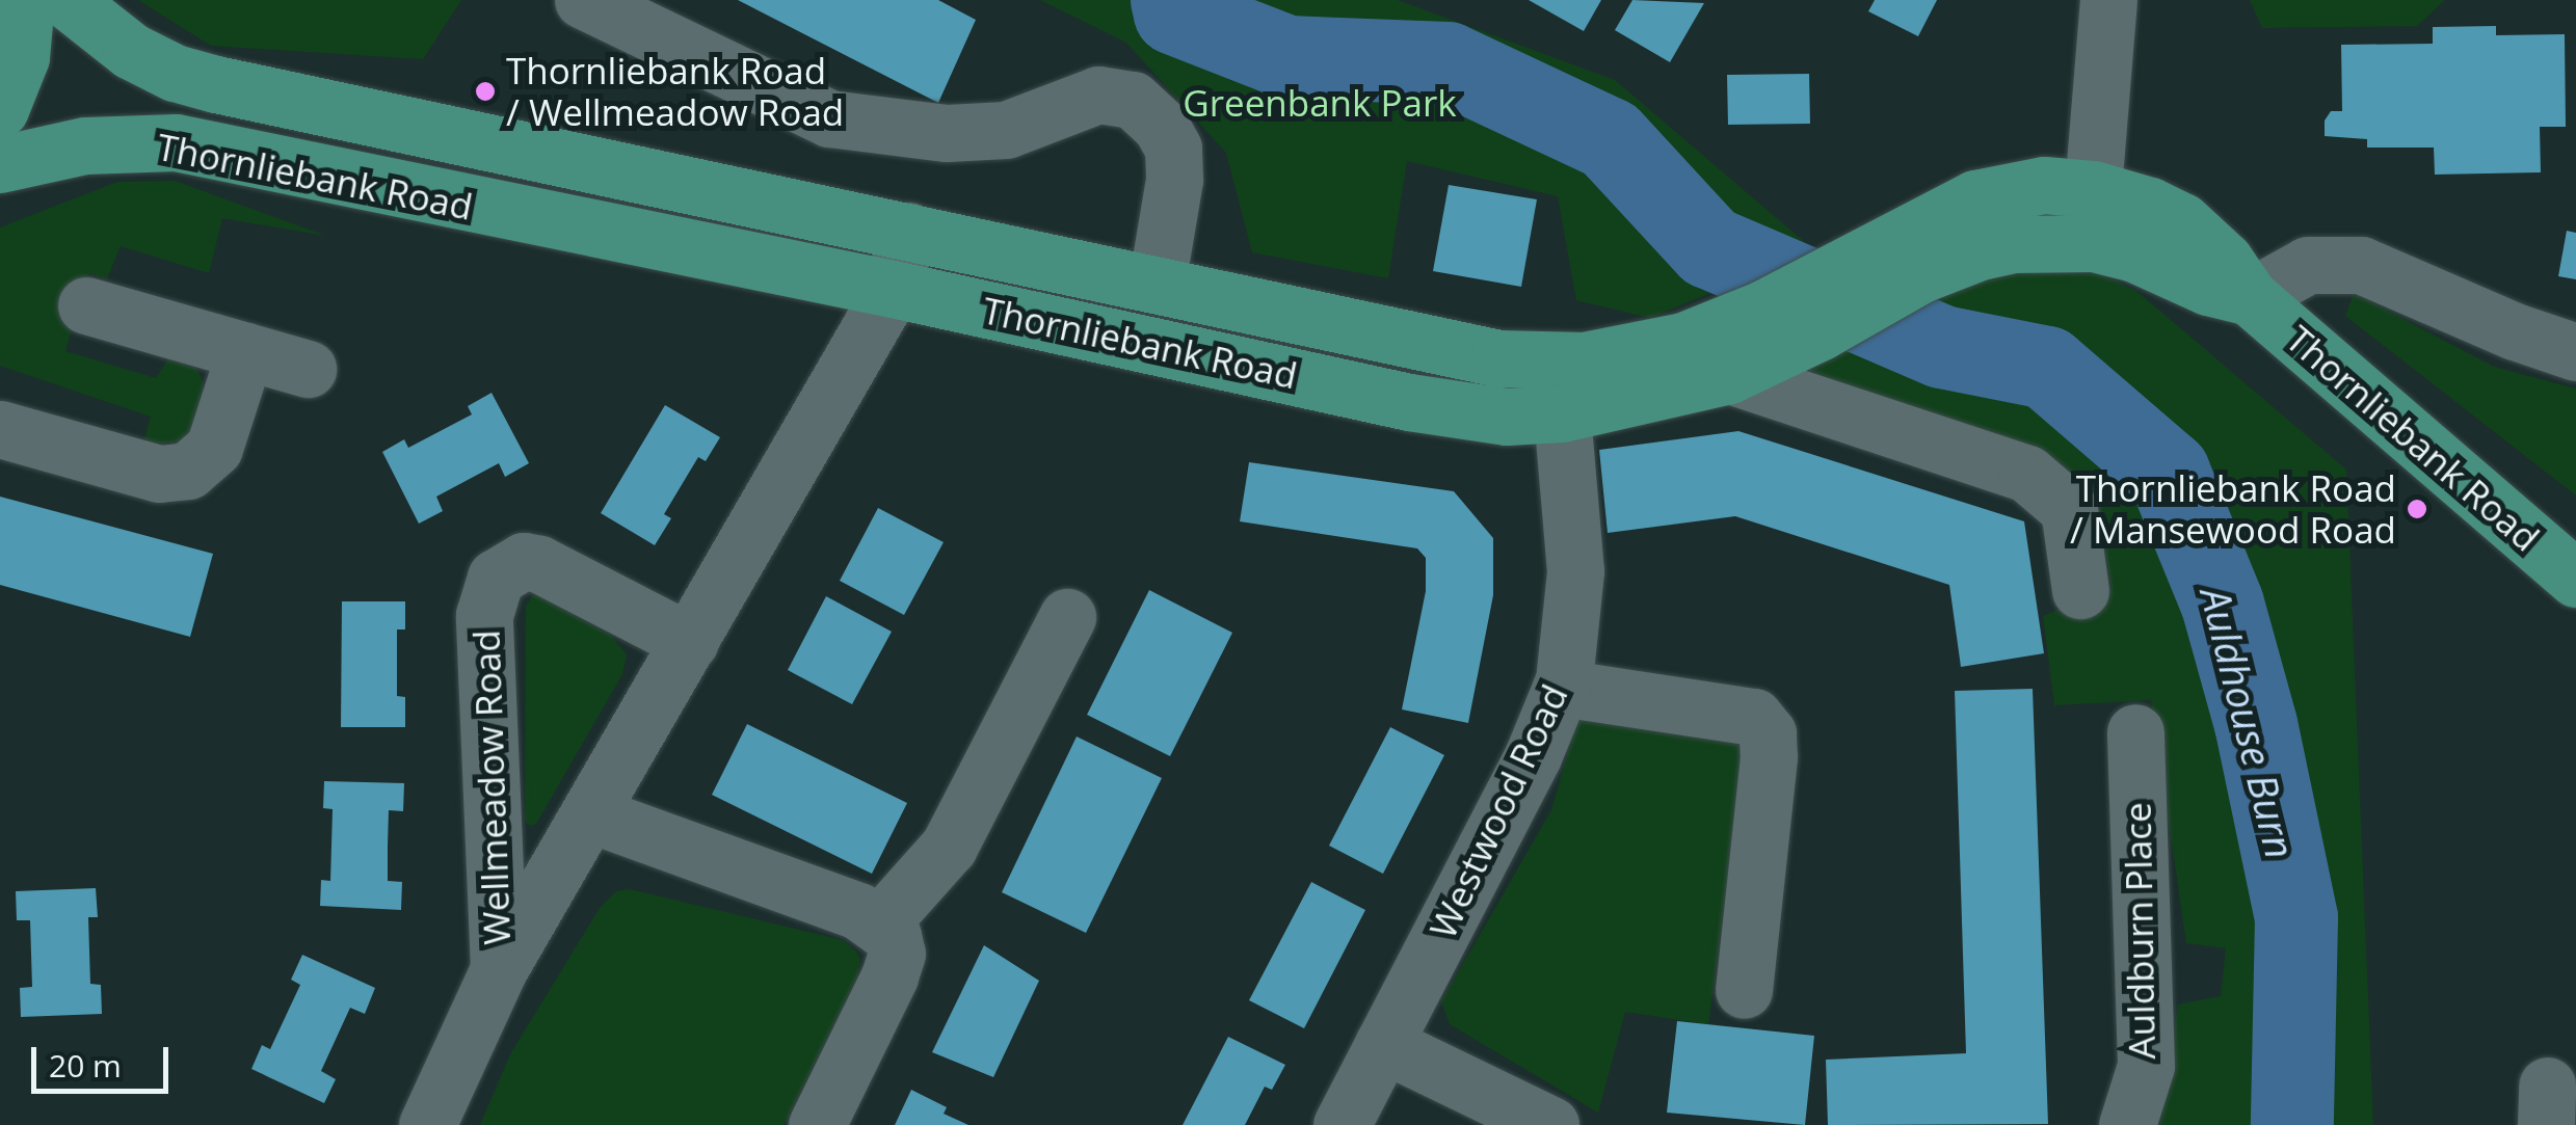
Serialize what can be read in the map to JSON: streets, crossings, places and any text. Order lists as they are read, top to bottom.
{
  "streets": {
    "main road": ["Thornliebank Road"],
    "street": ["Wellmeadow Road", "Westwood Road", "Auldburn Place"]
  },
  "crossings": [
    ["Thornliebank Road", "Wellmeadow Road"],
    ["Thornliebank Road", "Westwood Road"]
  ],
  "water": ["Auldhouse Burn"],
  "parks": ["Greenbank Park"],
  "places": ["Thornliebank Road / Wellmeadow Road", "Thornliebank Road / Mansewood Road"],
  "scale_bar": "20 m"
}
